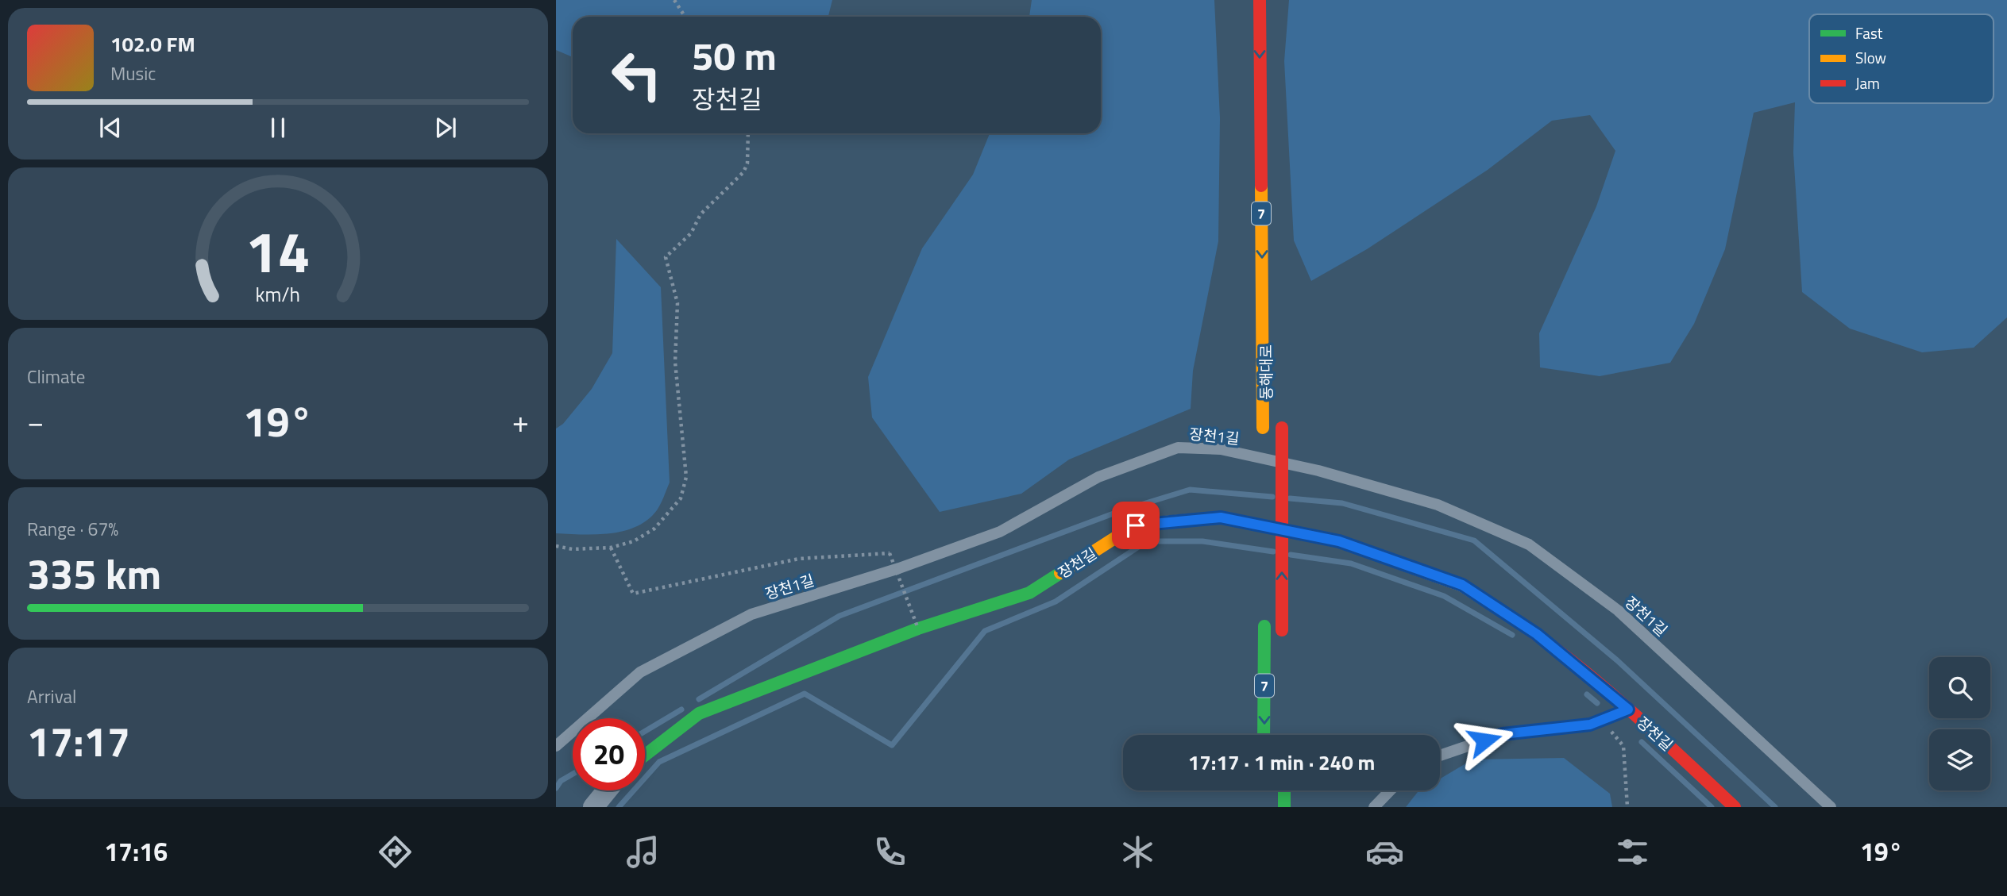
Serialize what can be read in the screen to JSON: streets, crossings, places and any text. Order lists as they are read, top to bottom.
{
  "streets": {
    "street": ["7", "동해대로", "장천길"],
    "lane": ["장천1길"]
  },
  "one_way": ["동해대로"],
  "legend": ["Fast", "Slow", "Jam"],
  "page": {
    "turn": ["50 m", "장천길"],
    "song": ["102.0 FM", "Music"],
    "tile": [
      "Climate",
      ["Range · 67%", "335 km"],
      ["Arrival", "17:17"]
    ],
    "heat": ["−", "19°", "+"],
    "limit": "20",
    "trip": "17:17 · 1 min · 240 m",
    "tabs": ["17:16", "19°"],
    "gauge": ["14", "km/h"]
  }
}
